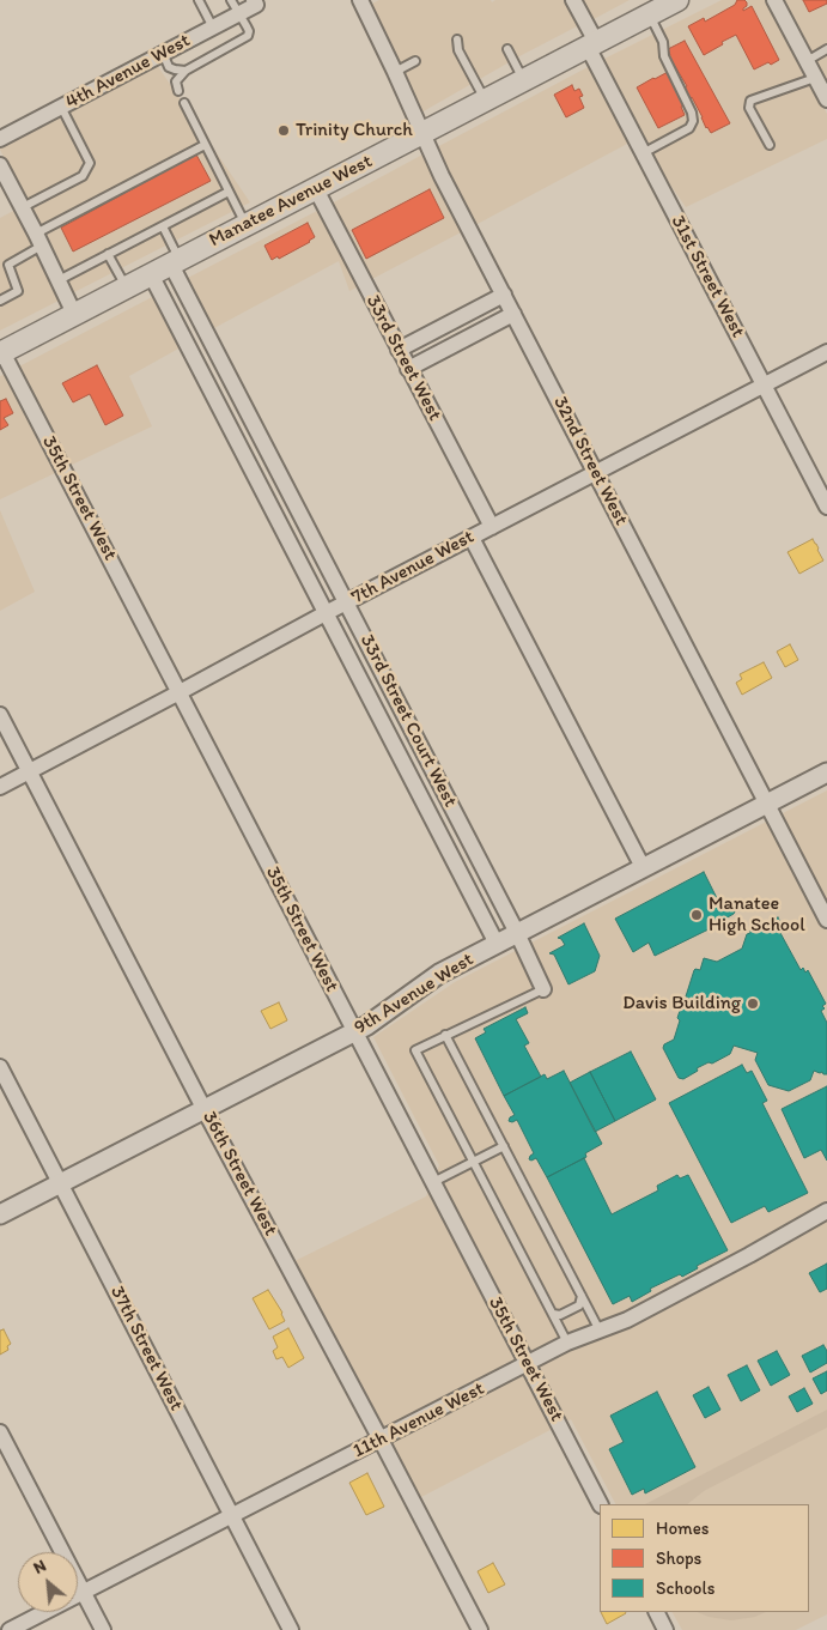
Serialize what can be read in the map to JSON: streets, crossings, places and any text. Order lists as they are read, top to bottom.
{
  "streets": {
    "main road": ["Manatee Avenue West"],
    "street": [
      "4th Avenue West",
      "31st Street West",
      "33rd Street West",
      "32nd Street West",
      "35th Street West",
      "7th Avenue West",
      "33rd Street Court West",
      "9th Avenue West",
      "36th Street West",
      "37th Street West",
      "11th Avenue West"
    ]
  },
  "crossings": [
    ["Manatee Avenue West", "31st Street West"],
    ["Manatee Avenue West", "33rd Street West"],
    ["Manatee Avenue West", "32nd Street West"],
    ["Manatee Avenue West", "35th Street West"],
    ["Manatee Avenue West", "33rd Street Court West"],
    ["31st Street West", "7th Avenue West"],
    ["33rd Street West", "7th Avenue West"],
    ["32nd Street West", "7th Avenue West"],
    ["32nd Street West", "9th Avenue West"],
    ["35th Street West", "7th Avenue West"],
    ["35th Street West", "9th Avenue West"],
    ["35th Street West", "11th Avenue West"],
    ["7th Avenue West", "33rd Street Court West"],
    ["7th Avenue West", "36th Street West"],
    ["33rd Street Court West", "9th Avenue West"],
    ["9th Avenue West", "36th Street West"],
    ["9th Avenue West", "37th Street West"],
    ["36th Street West", "11th Avenue West"],
    ["37th Street West", "11th Avenue West"]
  ],
  "places": ["Trinity Church", "Manatee High School", "Davis Building"],
  "legend": ["Homes", "Shops", "Schools"],
  "north": "top left"
}
